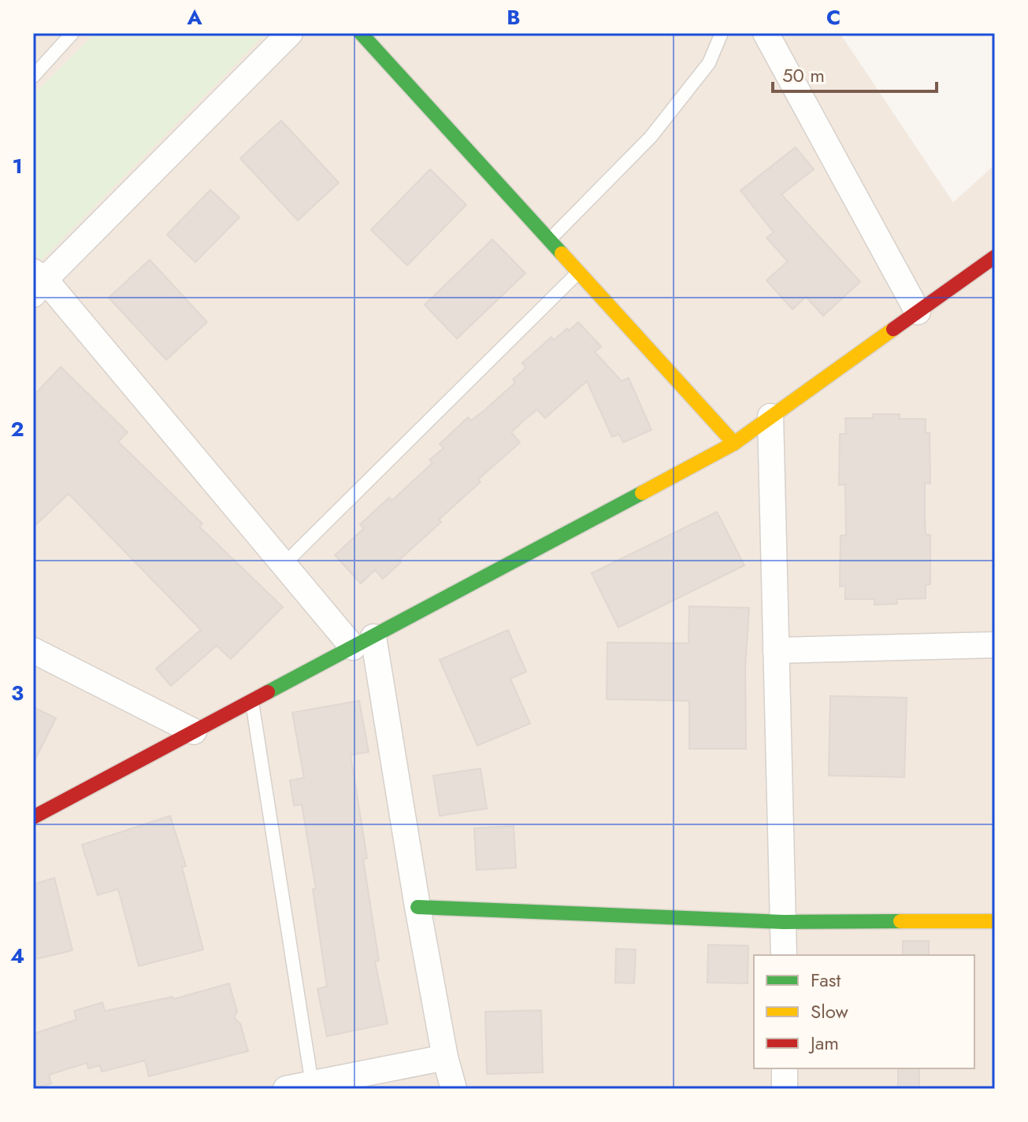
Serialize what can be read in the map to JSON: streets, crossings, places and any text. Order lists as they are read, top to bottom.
{
  "legend": ["Fast", "Slow", "Jam"],
  "scale_bar": "50 m",
  "grid": {
    "columns": ["A", "B", "C"],
    "rows": [
      "1",
      "2",
      "3",
      "4"
    ]
  }
}
